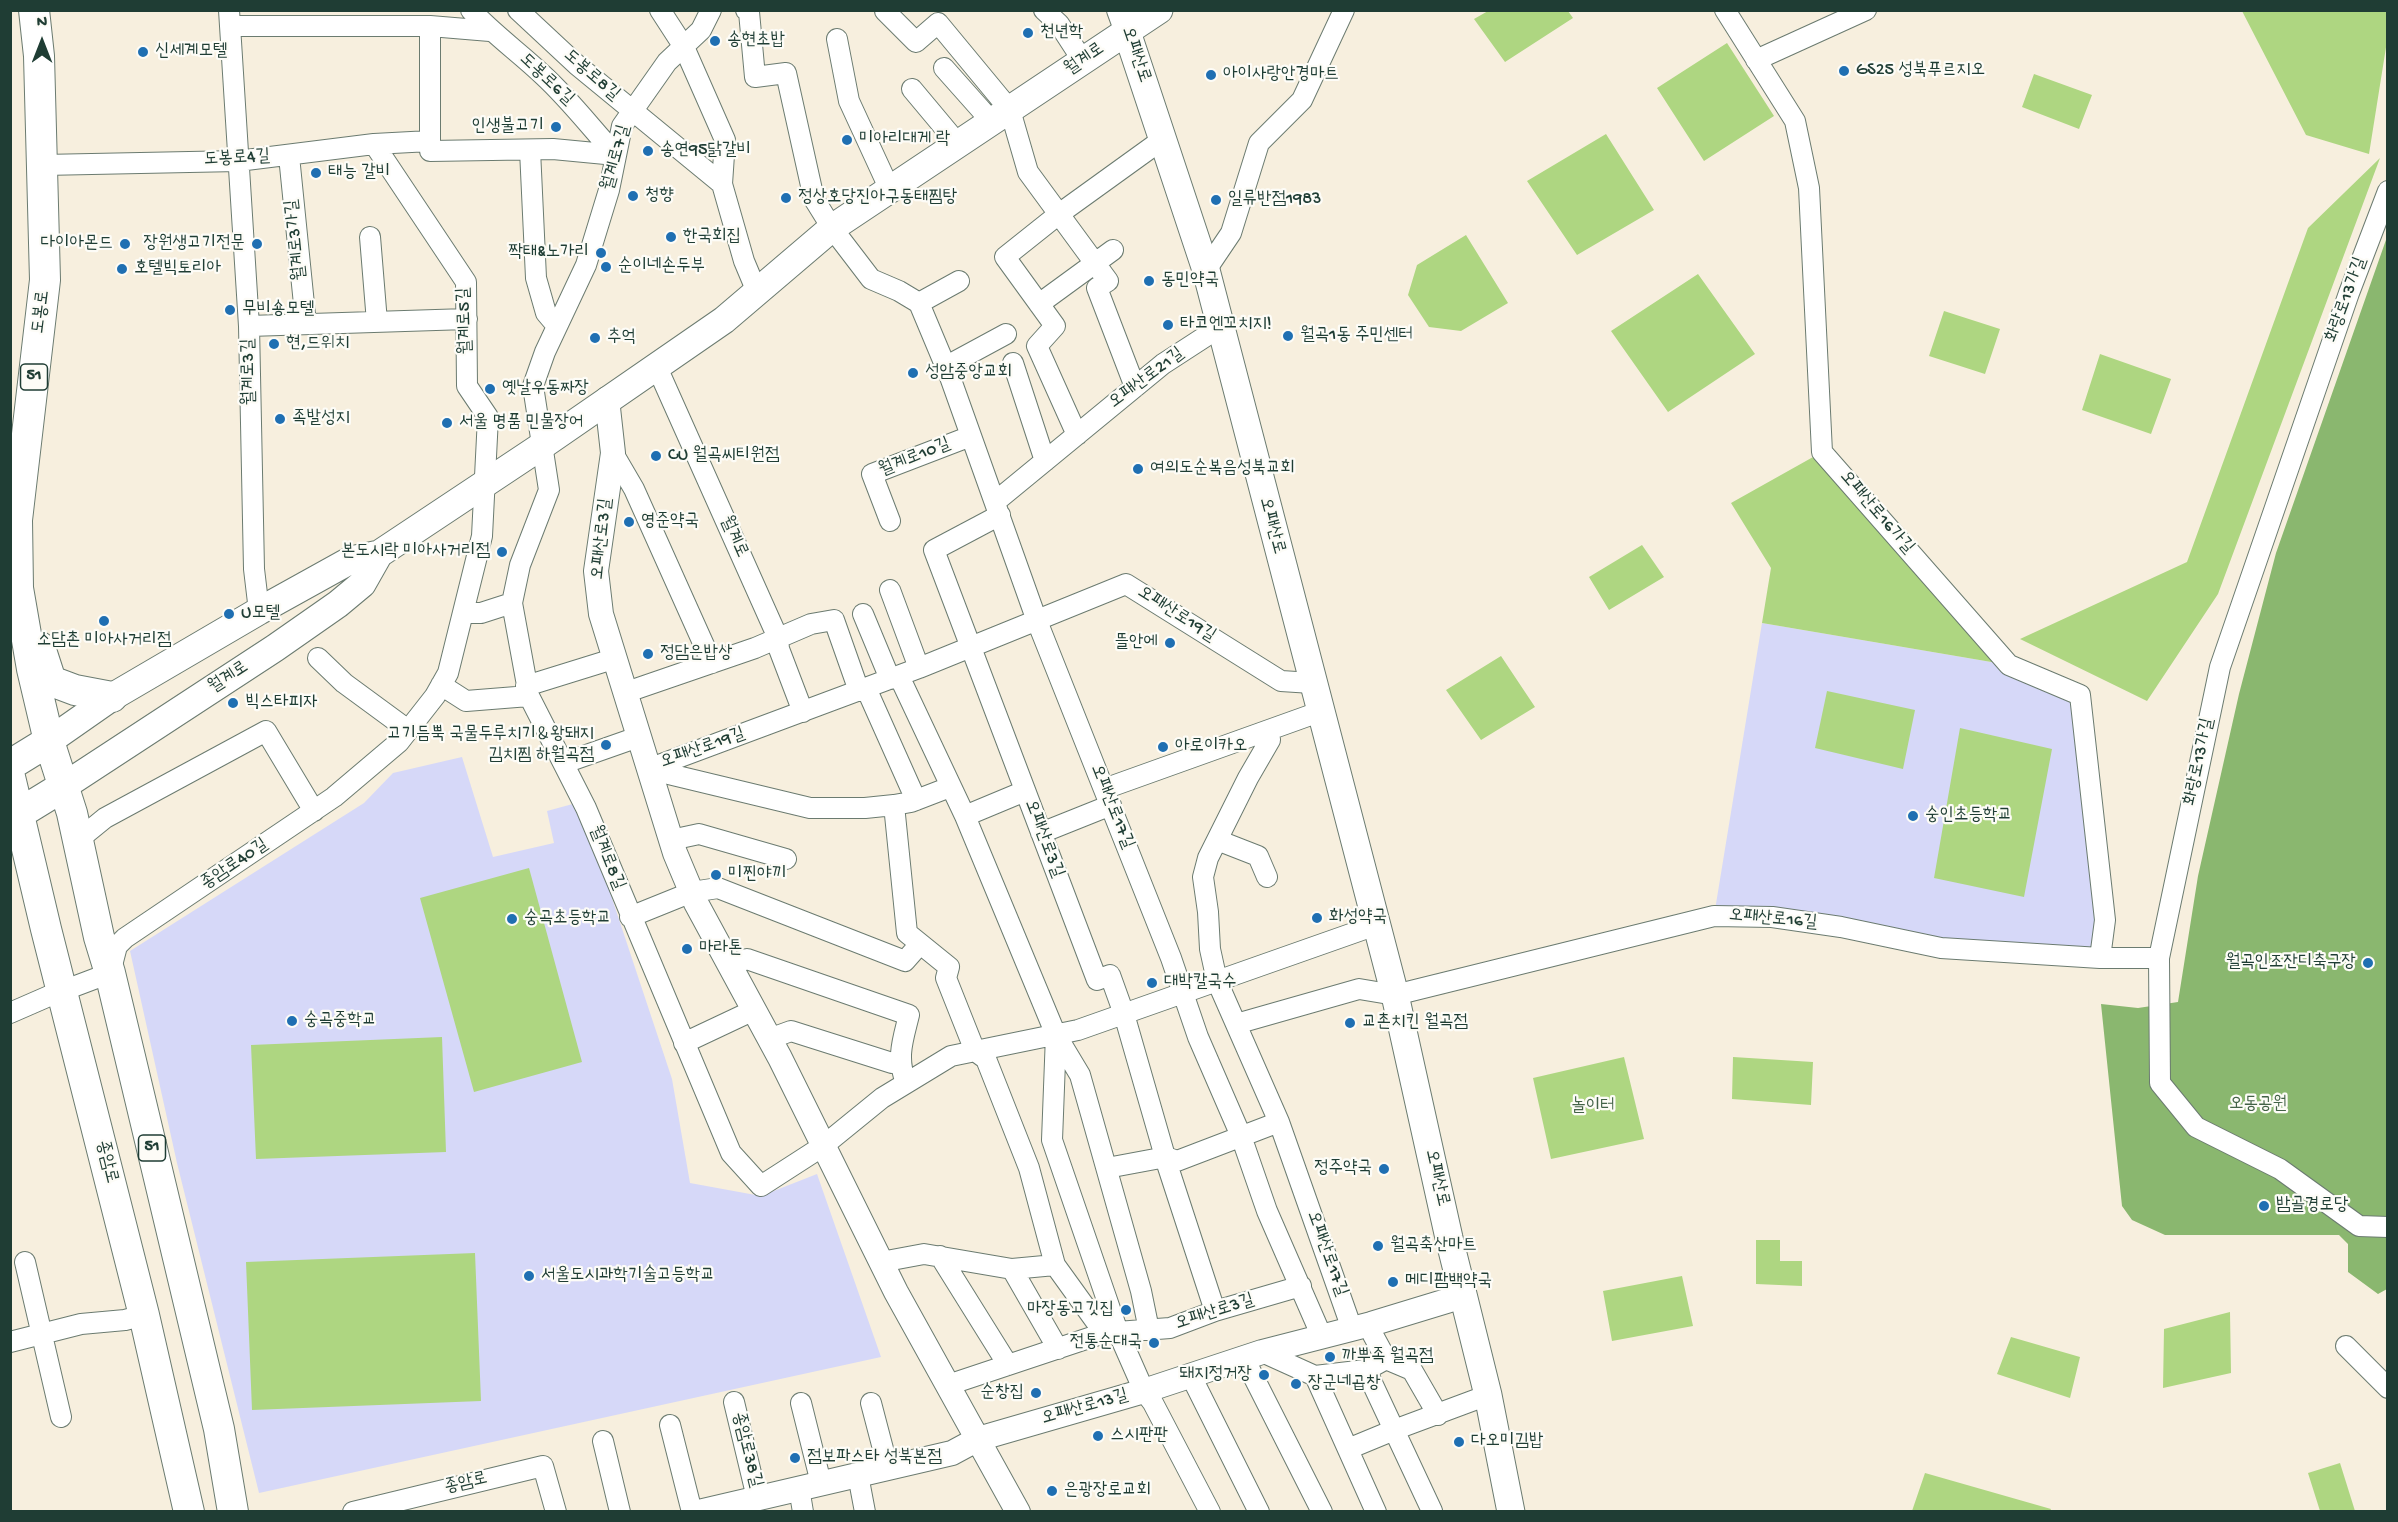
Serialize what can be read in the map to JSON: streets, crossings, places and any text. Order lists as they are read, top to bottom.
{
  "streets": {
    "main road": [
      "오패산로",
      "월계로",
      "도봉로",
      "51",
      "종암로"
    ],
    "street": [
      "도봉로8길",
      "도봉로6길",
      "월계로7길",
      "도봉로4길",
      "월계로3가길",
      "화랑로13가길",
      "월계로5길",
      "월계로3길",
      "오패산로21길",
      "월계로10길",
      "오패산로16가길",
      "오패산로3길",
      "오패산로19길",
      "오패산로17길",
      "월계로8길",
      "종암로40길",
      "오패산로16길",
      "오패산로13길",
      "종암로38길"
    ]
  },
  "crossings": [
    ["오패산로", "월계로"],
    ["오패산로", "오패산로21길"],
    ["오패산로", "오패산로19길"],
    ["오패산로", "오패산로16길"],
    ["오패산로", "오패산로13길"],
    ["월계로", "월계로7길"],
    ["월계로", "도봉로"],
    ["월계로", "월계로5길"],
    ["월계로", "월계로3길"],
    ["월계로", "51"],
    ["월계로", "오패산로3길"],
    ["월계로", "오패산로19길"],
    ["월계로", "월계로8길"],
    ["월계로", "종암로40길"],
    ["도봉로8길", "월계로7길"],
    ["도봉로6길", "월계로7길"],
    ["도봉로6길", "도봉로4길"],
    ["도봉로6길", "월계로3길"],
    ["월계로7길", "도봉로4길"],
    ["월계로7길", "월계로8길"],
    ["도봉로4길", "월계로3가길"],
    ["도봉로4길", "도봉로"],
    ["도봉로4길", "월계로5길"],
    ["도봉로4길", "월계로3길"],
    ["화랑로13가길", "오패산로16길"],
    ["도봉로", "51"],
    ["월계로5길", "종암로40길"],
    ["51", "종암로40길"],
    ["오패산로21길", "월계로10길"],
    ["월계로10길", "오패산로19길"],
    ["월계로10길", "오패산로17길"],
    ["오패산로16가길", "오패산로16길"],
    ["오패산로3길", "오패산로19길"],
    ["오패산로3길", "오패산로17길"],
    ["오패산로3길", "월계로8길"],
    ["오패산로3길", "오패산로13길"],
    ["오패산로3길", "종암로38길"],
    ["오패산로19길", "오패산로17길"],
    ["오패산로17길", "오패산로13길"],
    ["오패산로13길", "종암로38길"]
  ],
  "parks": ["오동공원", "놀이터"],
  "places": [
    "천년학",
    "송현초밥",
    "신세계모텔",
    "GS25 성북푸르지오",
    "아이사랑안경마트",
    "인생불고기",
    "미아리대게 락",
    "송연95닭갈비",
    "태능 갈비",
    "청향",
    "정상호당진아구동태찜탕",
    "일류반점1983",
    "한국회집",
    "다이아몬드",
    "장원생고기전문",
    "짝태&노가리",
    "순이네손두부",
    "호텔빅토리아",
    "동민약국",
    "무비숑모텔",
    "타코엔꼬치지!",
    "월곡1동 주민센터",
    "추억",
    "현,드위치",
    "성암중앙교회",
    "옛날우동짜장",
    "족발성지",
    "서울 명품 민물장어",
    "CU 월곡씨티원점",
    "여의도순복음성북교회",
    "영준약국",
    "본도시락 미아사거리점",
    "U모텔",
    "소담촌 미아사거리점",
    "뜰안에",
    "정담은밥상",
    "빅스타피자",
    "고기듬뿍 국물두루치기＆왕돼지 김치찜 하월곡점",
    "아로이카오",
    "숭인초등학교",
    "미찐야끼",
    "화성약국",
    "숭곡초등학교",
    "마라톤",
    "월곡인조잔디축구장",
    "대박칼국수",
    "숭곡중학교",
    "교촌치킨 월곡점",
    "정주약국",
    "밤골경로당",
    "월곡축산마트",
    "서울도시과학기술고등학교",
    "메디팜백약국",
    "마장동고깃집",
    "전통순대국",
    "까뿌족 월곡점",
    "돼지정거장",
    "장군네곱창",
    "순창집",
    "스시판판",
    "다오미김밥",
    "점보파스타 성북본점",
    "은광장로교회"
  ],
  "north": "top"
}
